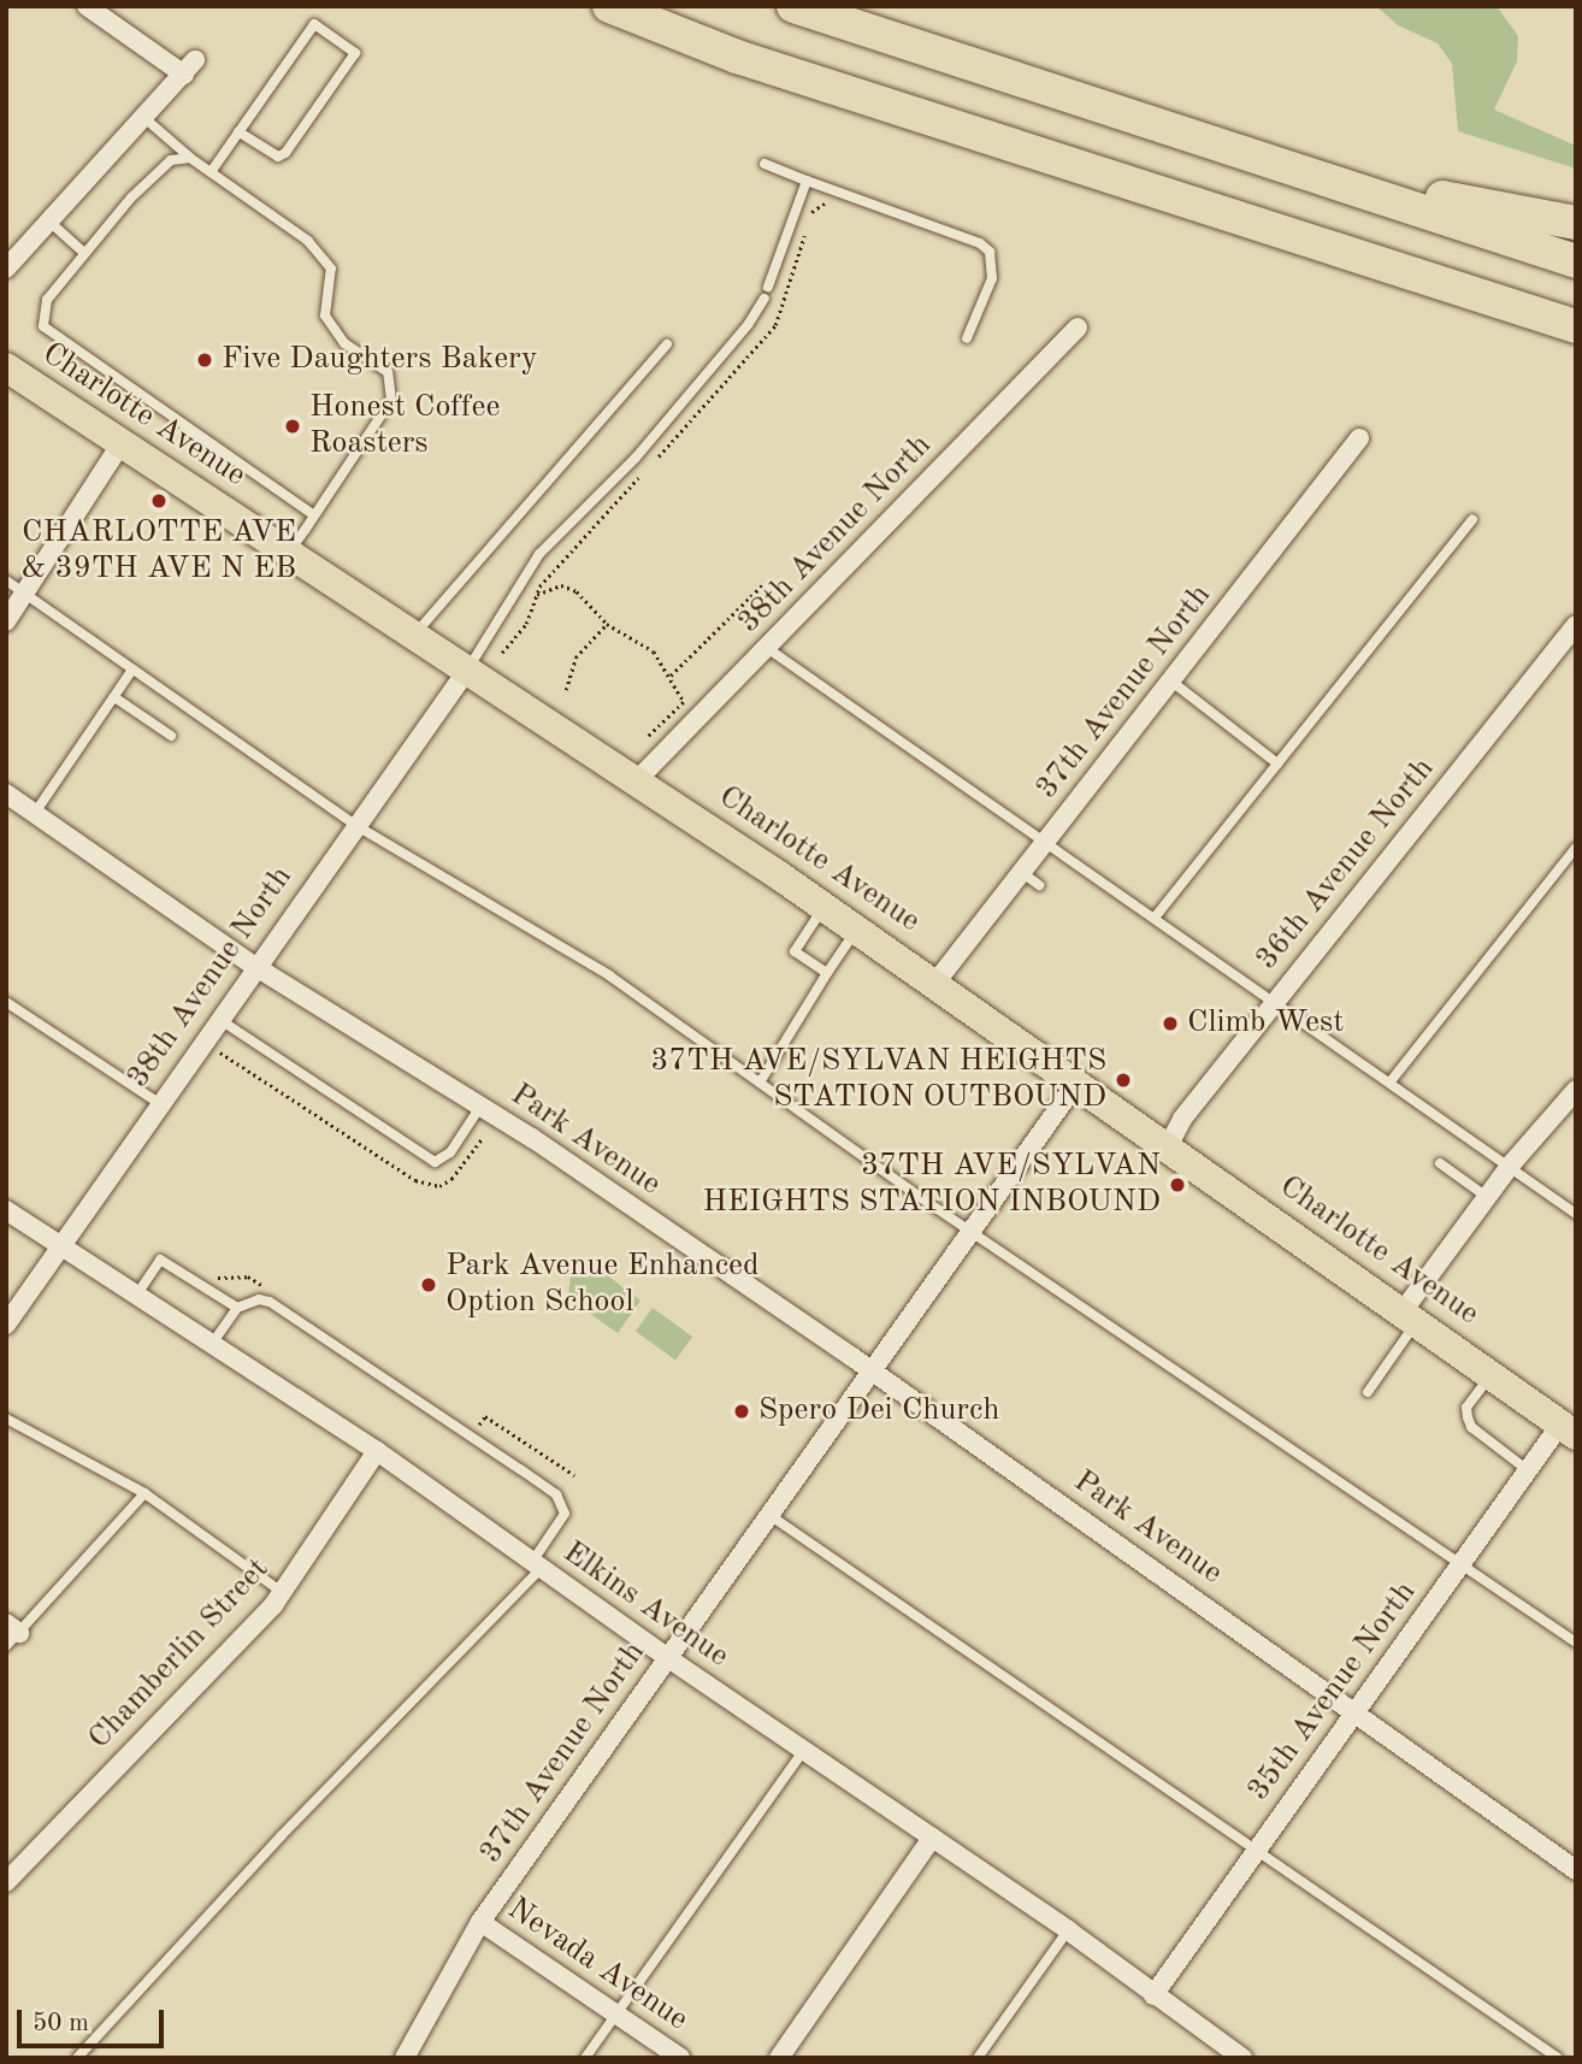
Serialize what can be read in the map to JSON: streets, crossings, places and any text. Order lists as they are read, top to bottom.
{
  "streets": {
    "main road": ["Charlotte Avenue"],
    "street": [
      "38th Avenue North",
      "37th Avenue North",
      "36th Avenue North",
      "Park Avenue",
      "Elkins Avenue",
      "Chamberlin Street",
      "35th Avenue North",
      "Nevada Avenue"
    ]
  },
  "crossings": [
    ["Charlotte Avenue", "38th Avenue North"],
    ["Charlotte Avenue", "37th Avenue North"],
    ["Charlotte Avenue", "36th Avenue North"],
    ["Charlotte Avenue", "35th Avenue North"],
    ["38th Avenue North", "Park Avenue"],
    ["38th Avenue North", "Elkins Avenue"],
    ["37th Avenue North", "Park Avenue"],
    ["37th Avenue North", "Elkins Avenue"],
    ["37th Avenue North", "Nevada Avenue"],
    ["Park Avenue", "35th Avenue North"],
    ["Elkins Avenue", "Chamberlin Street"],
    ["Elkins Avenue", "35th Avenue North"]
  ],
  "places": [
    "Five Daughters Bakery",
    "Honest Coffee Roasters",
    "CHARLOTTE AVE & 39TH AVE N EB",
    "Climb West",
    "37TH AVE/SYLVAN HEIGHTS STATION OUTBOUND",
    "37TH AVE/SYLVAN HEIGHTS STATION INBOUND",
    "Park Avenue Enhanced Option School",
    "Spero Dei Church"
  ],
  "scale_bar": "50 m"
}
